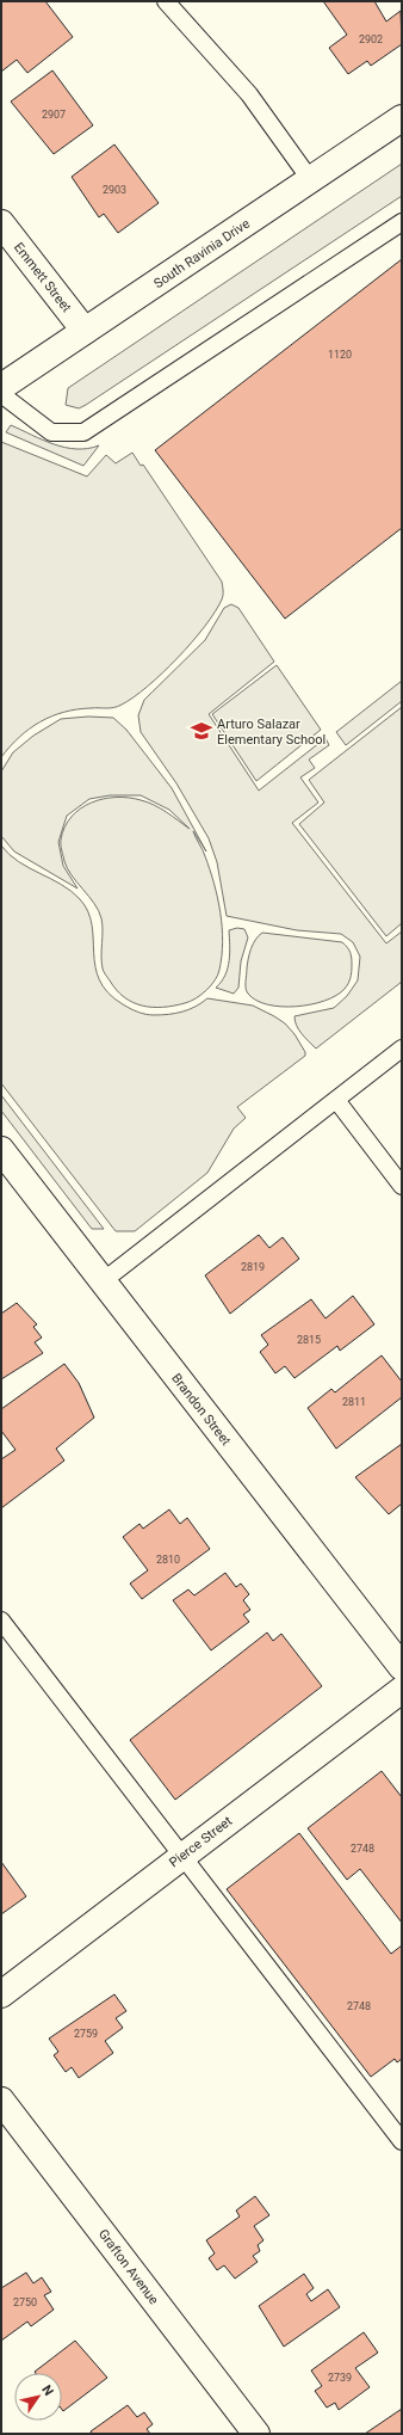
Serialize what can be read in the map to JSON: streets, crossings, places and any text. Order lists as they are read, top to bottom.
{
  "streets": {
    "street": [
      "South Ravinia Drive",
      "Emmett Street",
      "Brandon Street",
      "Pierce Street",
      "Grafton Avenue"
    ]
  },
  "crossings": [
    ["South Ravinia Drive", "Emmett Street"]
  ],
  "places": {
    "school or university": ["Arturo Salazar Elementary School"]
  },
  "house_numbers": [
    "2902",
    "2907",
    "2903",
    "1120",
    "2819",
    "2815",
    "2811",
    "2810",
    "2748",
    "2748",
    "2759",
    "2750",
    "2739"
  ],
  "north": "top right"
}
